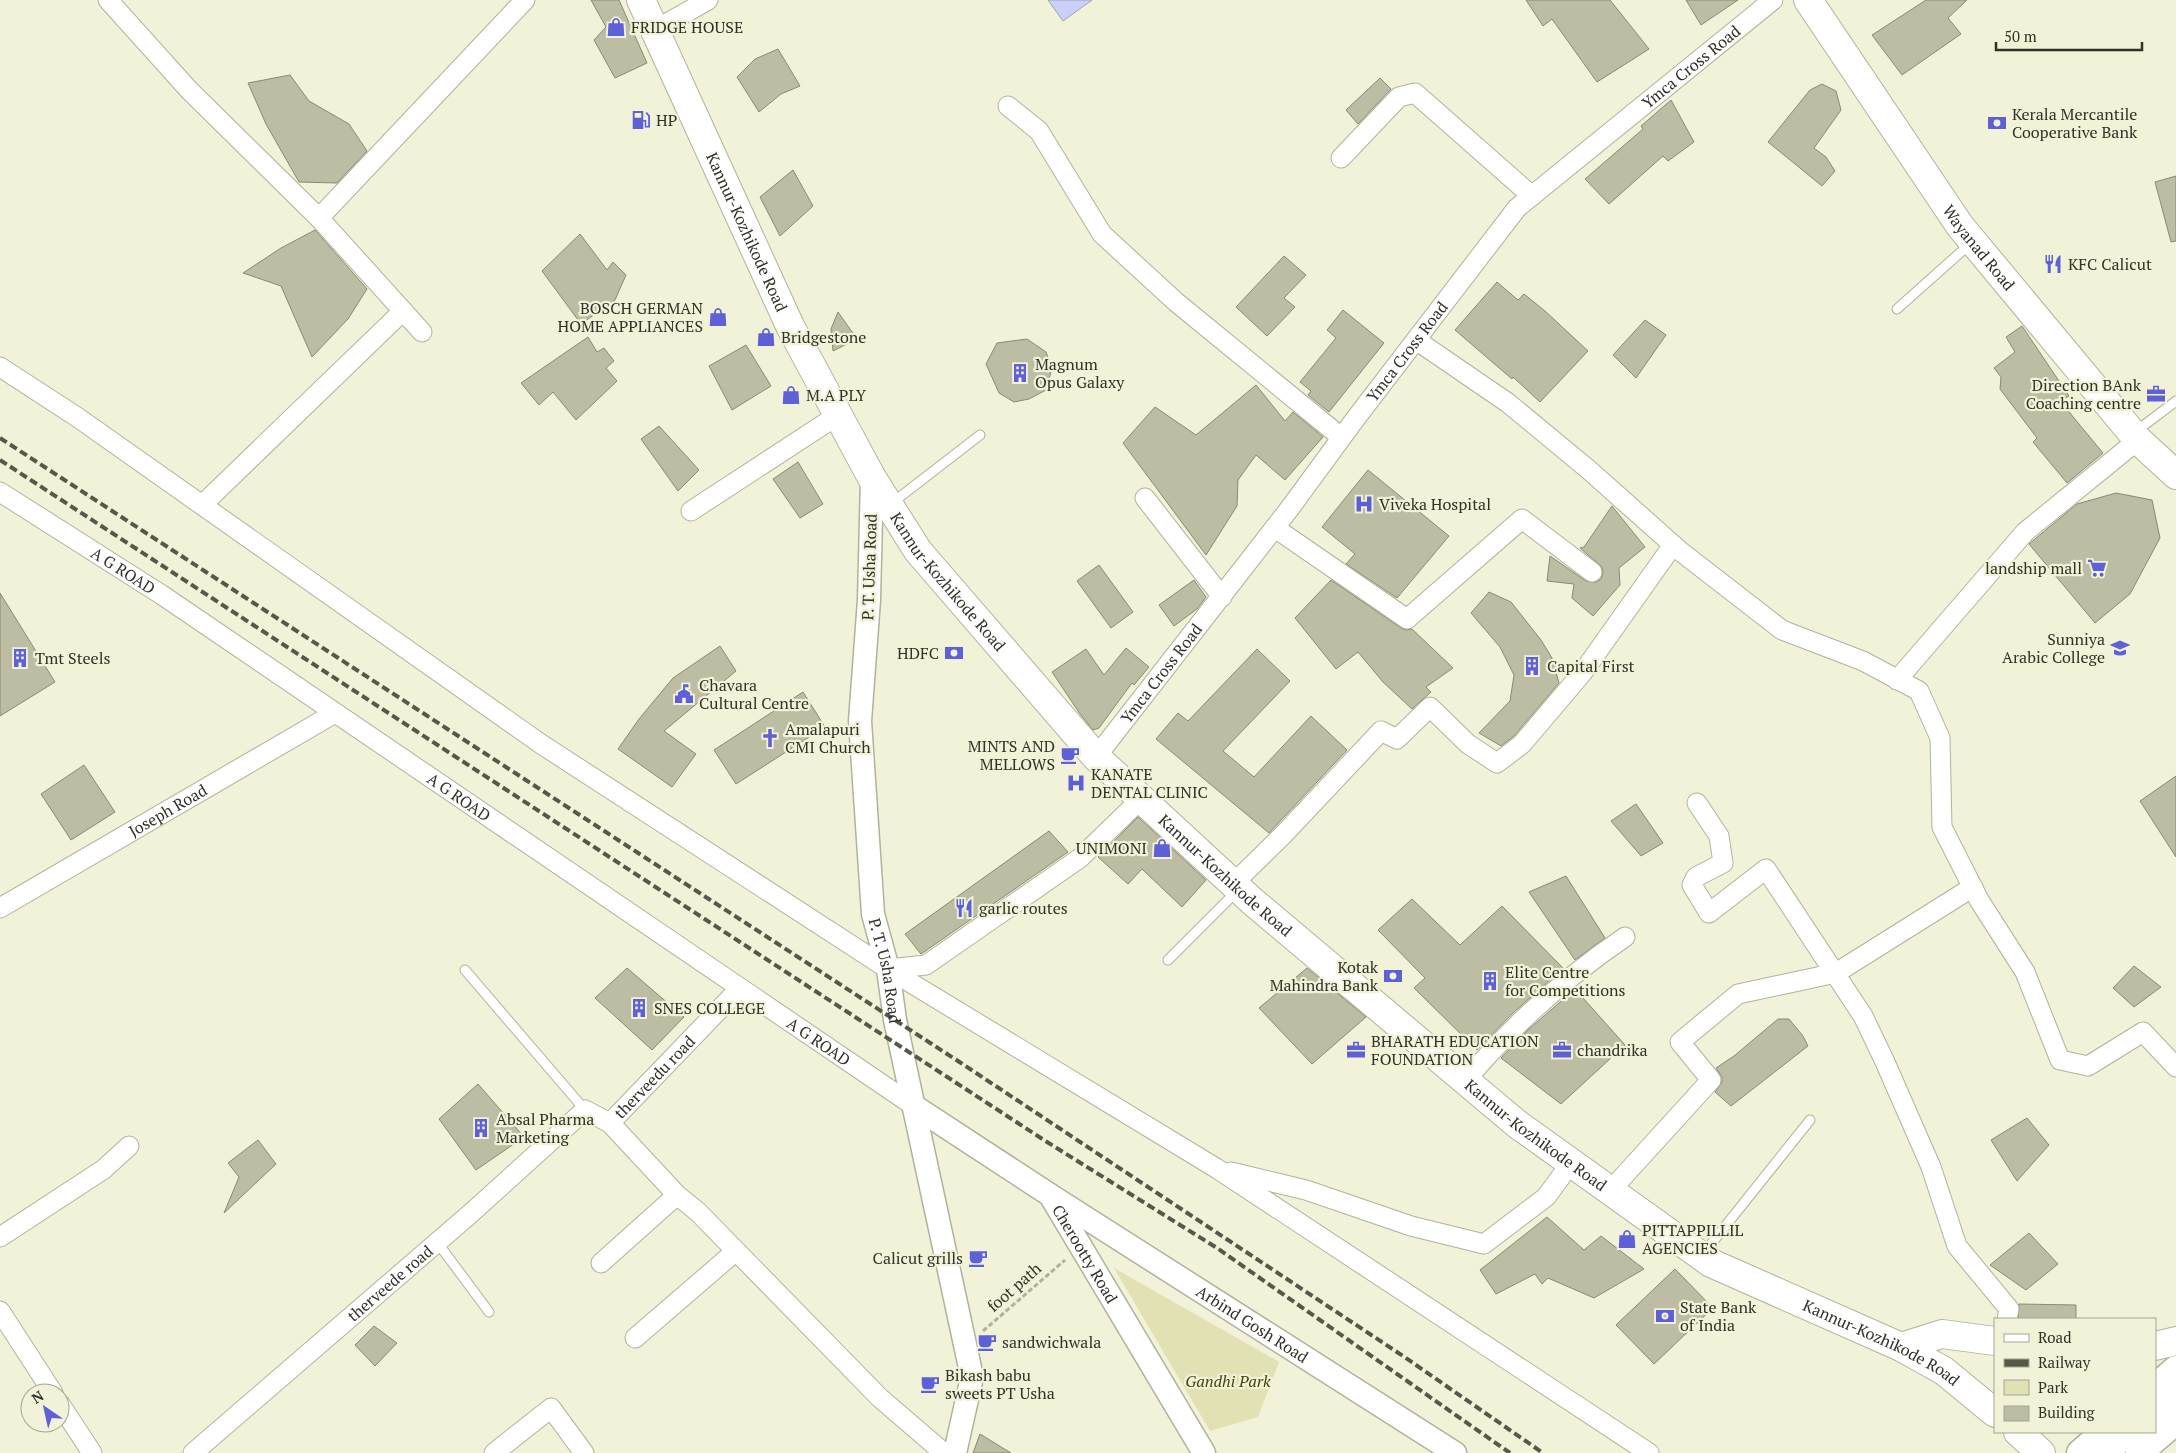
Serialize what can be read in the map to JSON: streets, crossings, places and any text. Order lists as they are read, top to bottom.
{
  "streets": {
    "main road": ["Kannur-Kozhikode Road", "Wayanad Road"],
    "street": [
      "Ymca Cross Road",
      "P. T. Usha Road",
      "A G ROAD",
      "Joseph Road",
      "therveedu road",
      "Cherootty Road",
      "therveede road",
      "Arbind Gosh Road"
    ],
    "path": ["foot path"]
  },
  "crossings": [
    ["Ymca Cross Road", "Kannur-Kozhikode Road"],
    ["Kannur-Kozhikode Road", "P. T. Usha Road"],
    ["P. T. Usha Road", "A G ROAD"],
    ["P. T. Usha Road", "Cherootty Road"],
    ["P. T. Usha Road", "foot path"],
    ["A G ROAD", "Joseph Road"],
    ["A G ROAD", "therveedu road"],
    ["A G ROAD", "Cherootty Road"],
    ["Cherootty Road", "foot path"],
    ["Cherootty Road", "Arbind Gosh Road"]
  ],
  "parks": ["Gandhi Park"],
  "places": {
    "shop": [
      "FRIDGE HOUSE",
      "BOSCH GERMAN HOME APPLIANCES",
      "Bridgestone",
      "M.A PLY",
      "UNIMONI",
      "PITTAPPILLIL AGENCIES"
    ],
    "fuel station": ["HP"],
    "bank": [
      "Kerala Mercantile Cooperative Bank",
      "HDFC",
      "Kotak Mahindra Bank",
      "State Bank of India"
    ],
    "restaurant": ["KFC Calicut", "garlic routes"],
    "building": [
      "Magnum Opus Galaxy",
      "Tmt Steels",
      "Capital First",
      "Elite Centre for Competitions",
      "SNES COLLEGE",
      "Absal Pharma Marketing"
    ],
    "office": ["Direction BAnk Coaching centre", "BHARATH EDUCATION FOUNDATION", "chandrika"],
    "hospital": ["Viveka Hospital", "KANATE DENTAL CLINIC"],
    "supermarket": ["landship mall"],
    "school or university": ["Sunniya Arabic College"],
    "public building": ["Chavara Cultural Centre"],
    "church": ["Amalapuri CMI Church"],
    "cafe": [
      "MINTS AND MELLOWS",
      "Calicut grills",
      "sandwichwala",
      "Bikash babu sweets PT Usha"
    ]
  },
  "legend": [
    "Road",
    "Railway",
    "Park",
    "Building"
  ],
  "scale_bar": "50 m",
  "north": "top left"
}
